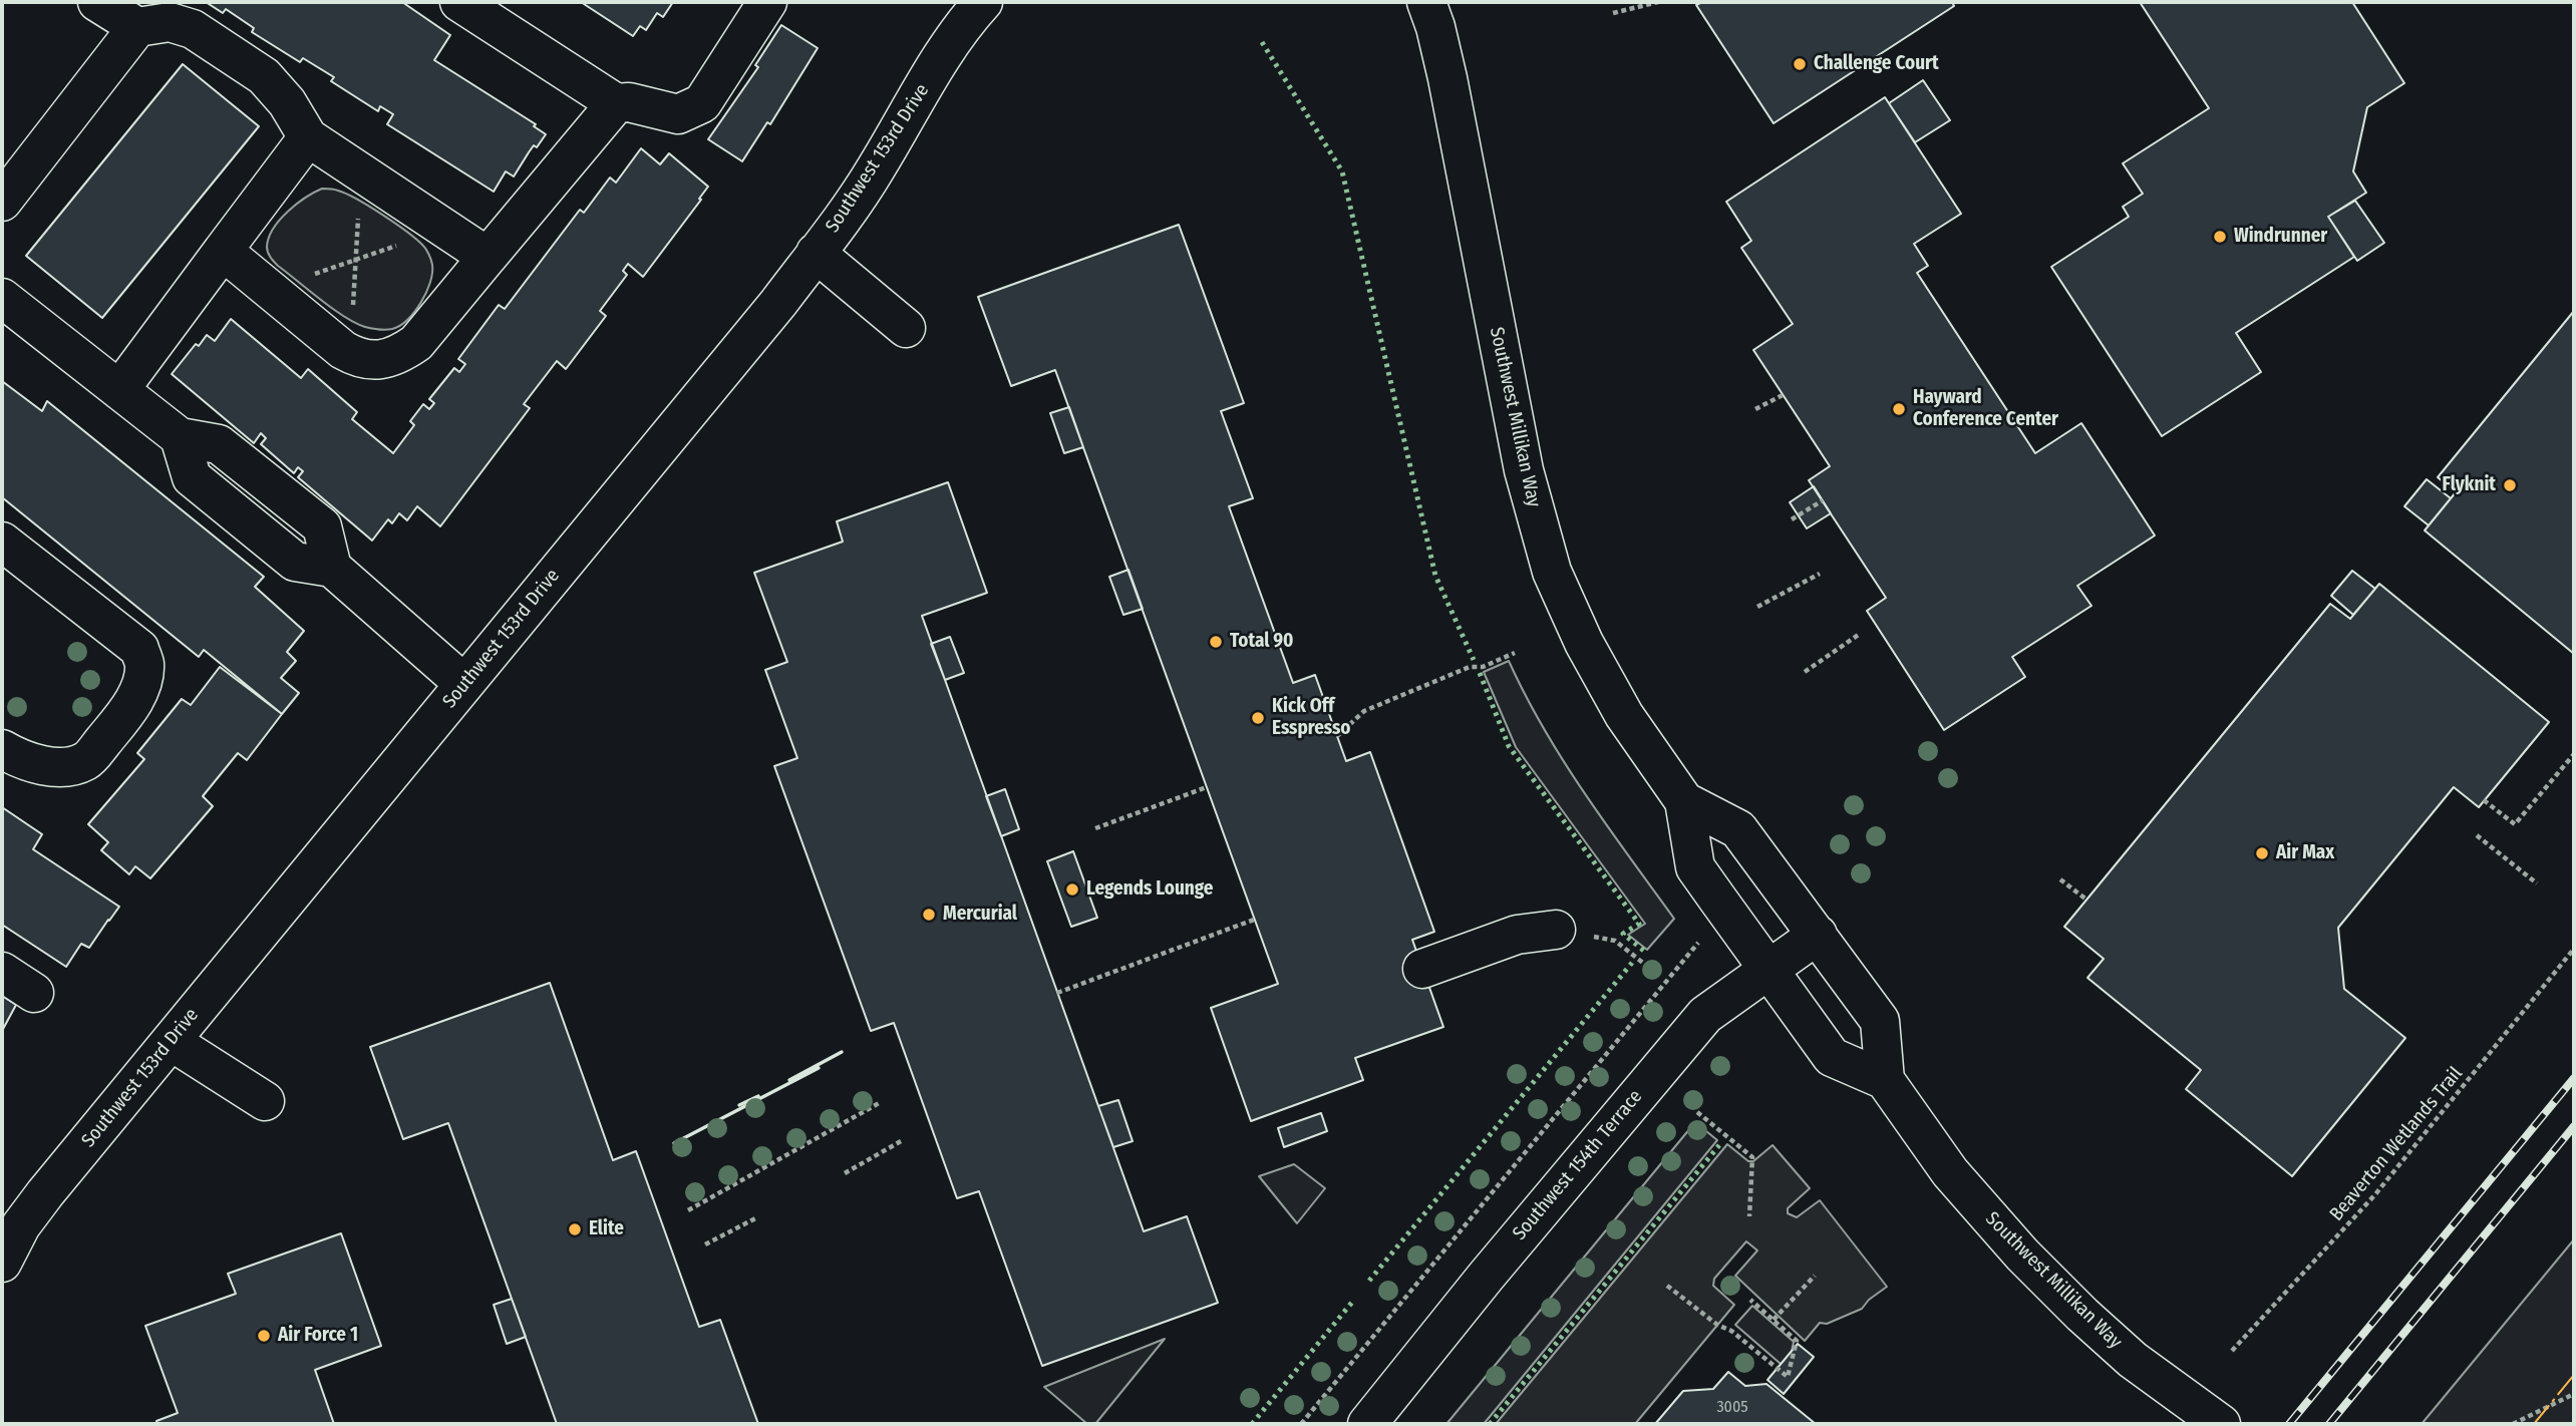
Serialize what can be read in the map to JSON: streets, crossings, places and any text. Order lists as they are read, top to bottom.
{
  "streets": {
    "street": ["Southwest 153rd Drive", "Southwest Millikan Way", "Southwest 154th Terrace"],
    "path": ["Beaverton Wetlands Trail"]
  },
  "crossings": [
    ["Southwest Millikan Way", "Southwest 154th Terrace"]
  ],
  "places": [
    "Challenge Court",
    "Windrunner",
    "Hayward Conference Center",
    "Flyknit",
    "Total 90",
    "Kick Off Esspresso",
    "Air Max",
    "Legends Lounge",
    "Mercurial",
    "Elite",
    "Air Force 1"
  ],
  "house_numbers": ["3005"]
}
